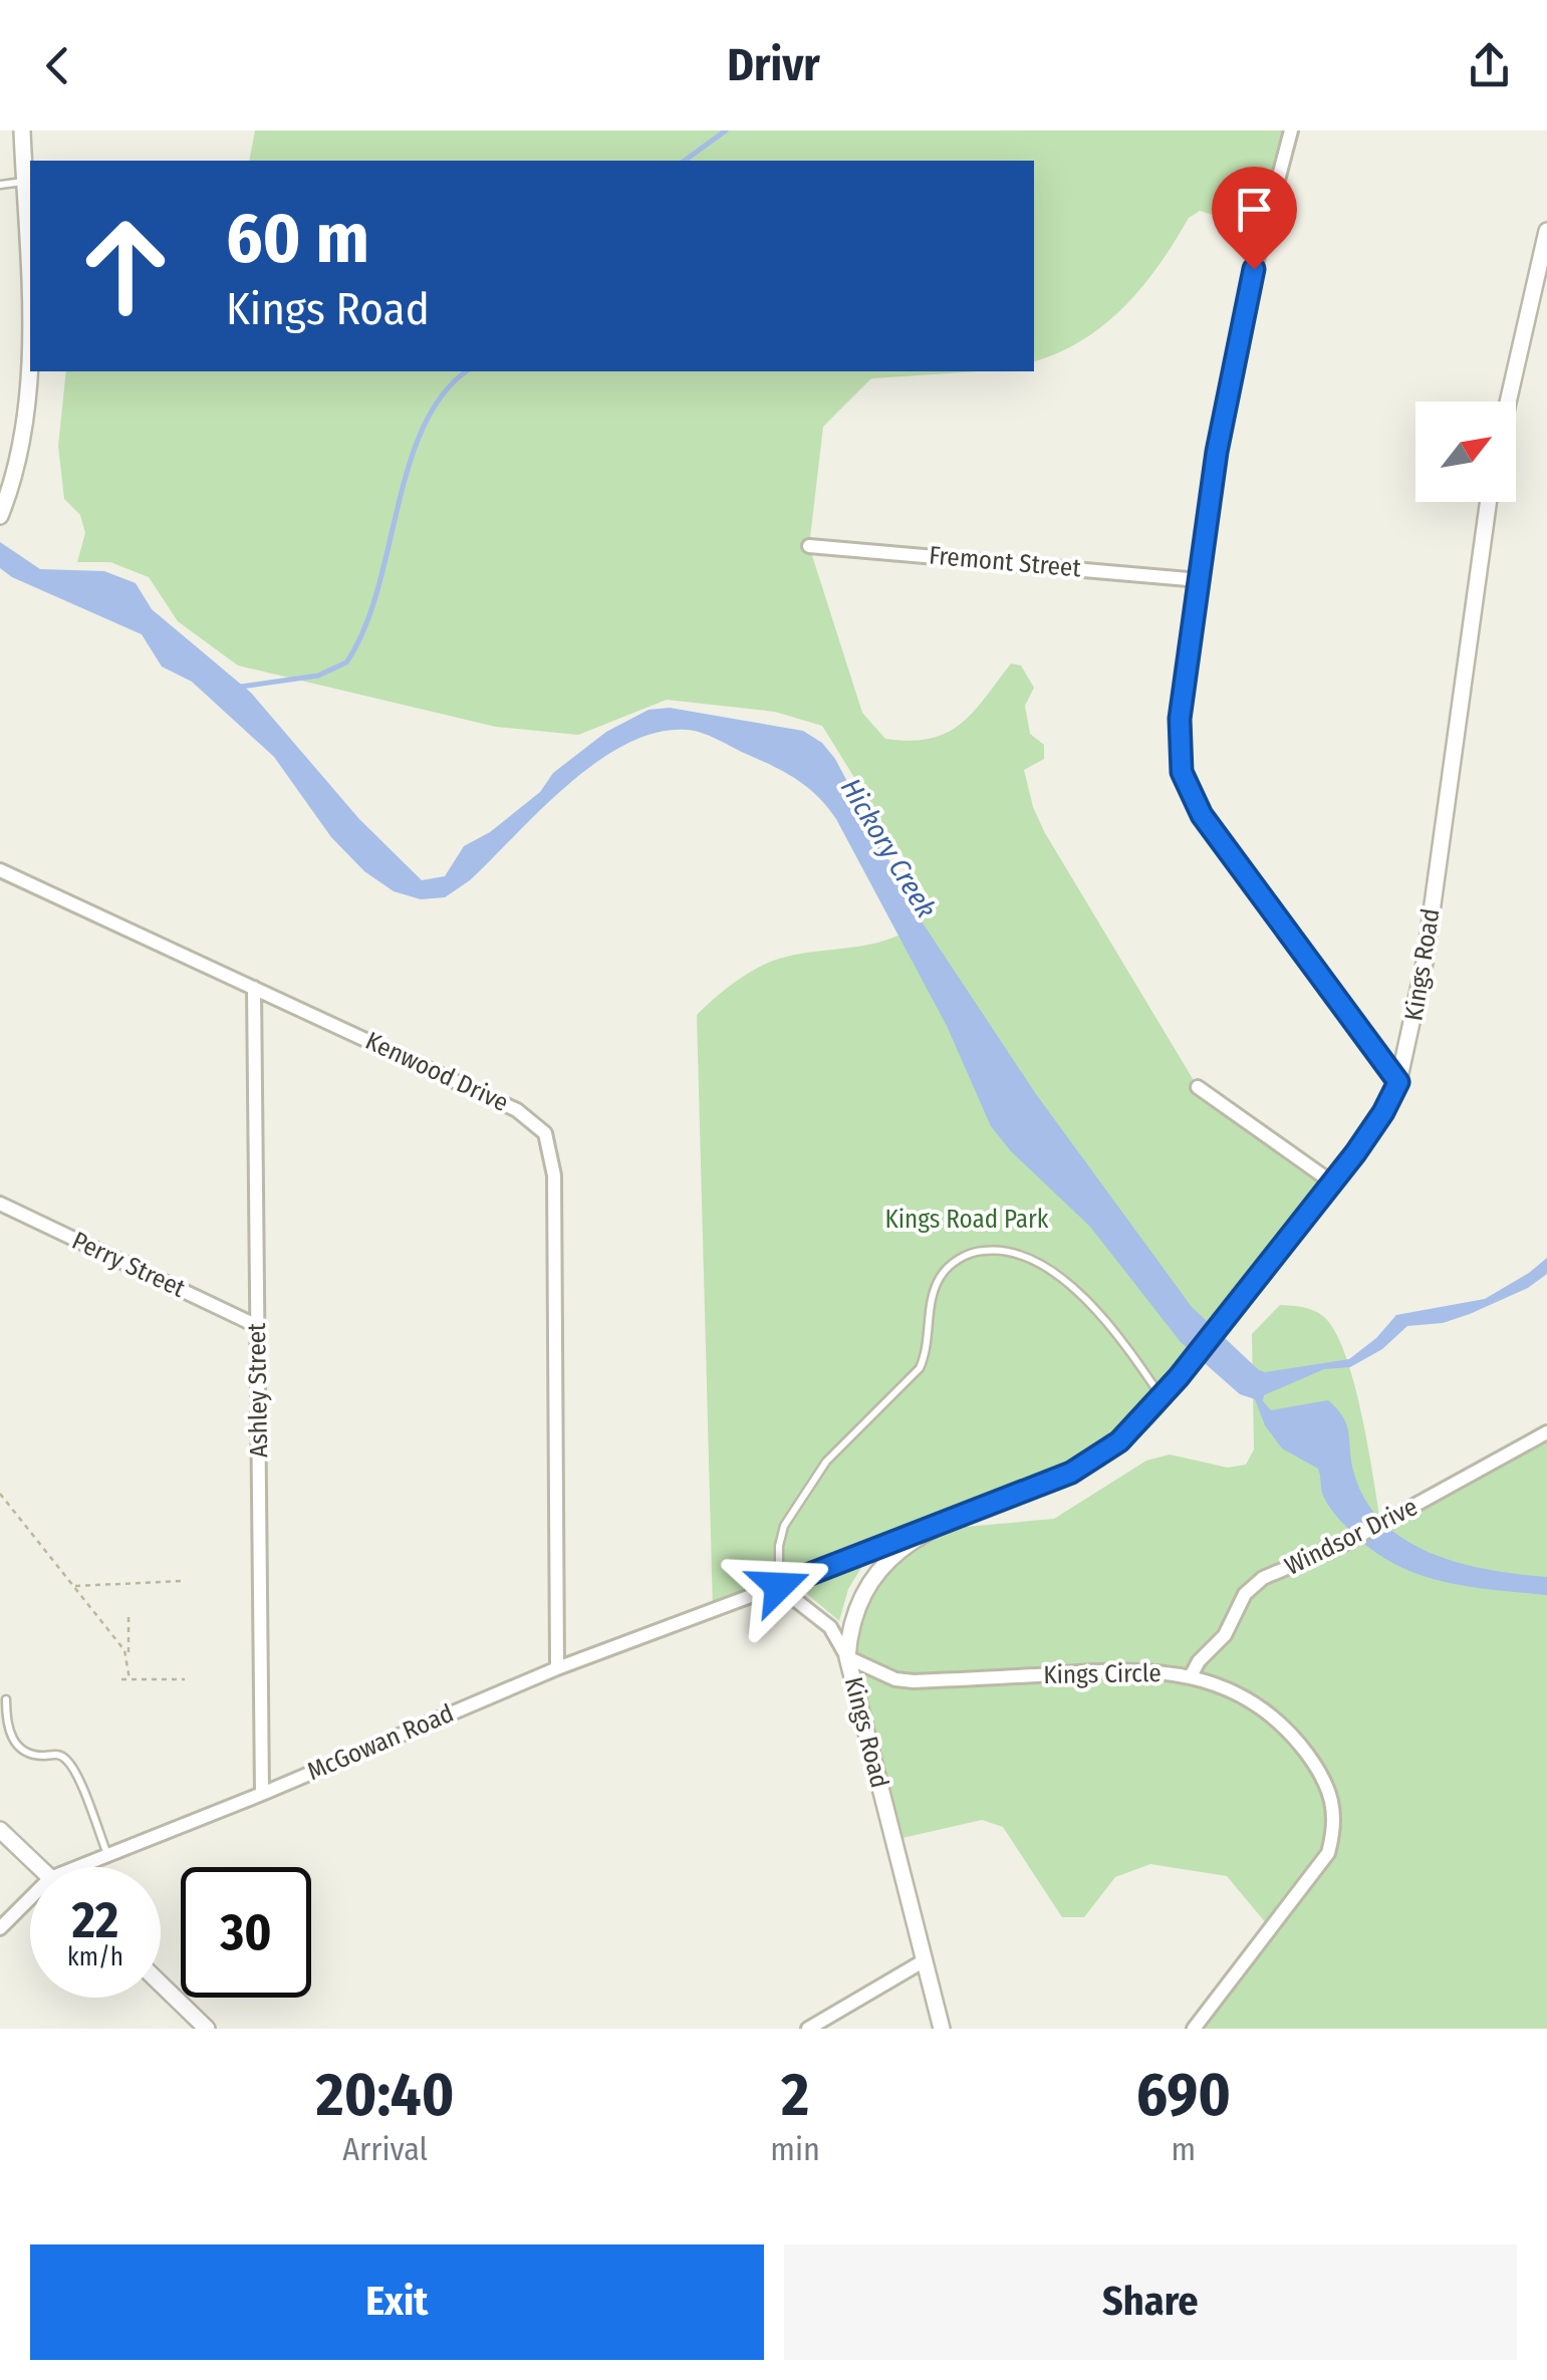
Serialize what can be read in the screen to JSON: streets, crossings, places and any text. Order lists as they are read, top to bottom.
{
  "streets": {
    "street": [
      "Fremont Street",
      "Kings Road",
      "Kenwood Drive",
      "Perry Street",
      "Ashley Street",
      "Windsor Drive",
      "Kings Circle",
      "McGowan Road"
    ]
  },
  "crossings": [
    ["Kings Road", "Kings Circle"],
    ["Kings Road", "McGowan Road"],
    ["Kenwood Drive", "Ashley Street"],
    ["Kenwood Drive", "McGowan Road"],
    ["Perry Street", "Ashley Street"],
    ["Ashley Street", "McGowan Road"],
    ["Windsor Drive", "Kings Circle"]
  ],
  "water": ["Hickory Creek"],
  "parks": ["Kings Road Park"],
  "north": "top right",
  "page": {
    "header": "Drivr",
    "turn": ["60 m", "Kings Road"],
    "speed": "22 km/h",
    "limit": "30",
    "eta": [
      "20:40",
      "Arrival",
      "2",
      "min",
      "690",
      "m"
    ],
    "buttons": ["Exit", "Share"]
  }
}
